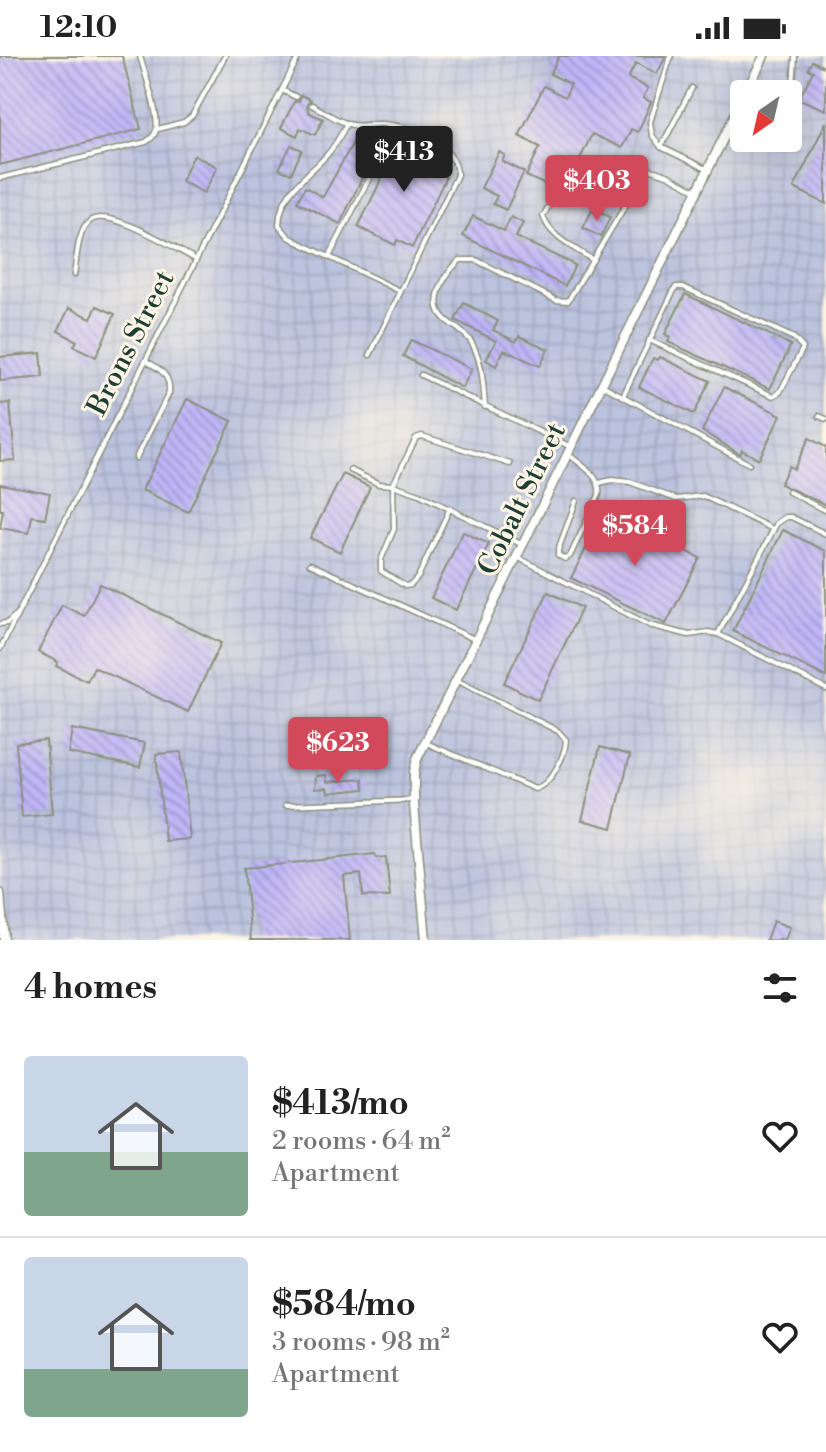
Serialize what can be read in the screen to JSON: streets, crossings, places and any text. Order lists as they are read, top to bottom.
{
  "streets": {
    "street": ["Cobalt Street"],
    "lane": ["Brons Street"]
  },
  "north": "bottom left",
  "page": {
    "status": "12:10",
    "price": [
      "$413",
      "$403",
      "$584",
      "$623"
    ],
    "heading": "4 homes",
    "list": [
      {
        "name": "$413/mo",
        "note": "2 rooms · 64 m² · Apartment"
      },
      {
        "name": "$584/mo",
        "note": "3 rooms · 98 m² · Apartment"
      }
    ]
  }
}
